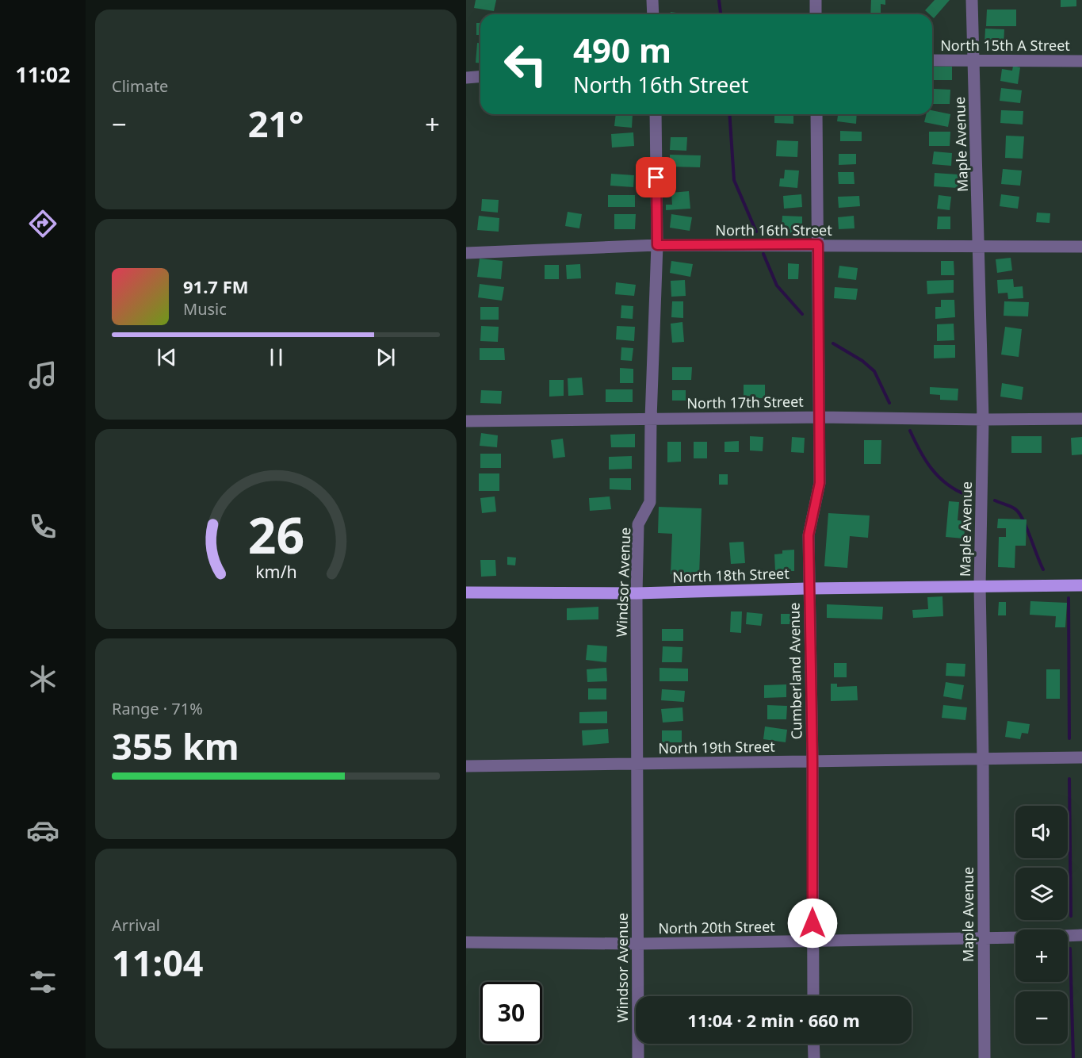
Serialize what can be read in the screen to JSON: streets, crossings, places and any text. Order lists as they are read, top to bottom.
{
  "streets": {
    "main road": ["North 18th Street"],
    "street": [
      "North 15th A Street",
      "Maple Avenue",
      "North 16th Street",
      "North 17th Street",
      "Windsor Avenue",
      "Cumberland Avenue",
      "North 19th Street",
      "North 20th Street"
    ]
  },
  "crossings": [
    ["North 15th A Street", "Maple Avenue"],
    ["Maple Avenue", "North 16th Street"],
    ["Maple Avenue", "North 17th Street"],
    ["Maple Avenue", "North 18th Street"],
    ["Maple Avenue", "North 19th Street"],
    ["Maple Avenue", "North 20th Street"],
    ["North 16th Street", "Windsor Avenue"],
    ["North 16th Street", "Cumberland Avenue"],
    ["North 17th Street", "Windsor Avenue"],
    ["North 17th Street", "Cumberland Avenue"],
    ["North 18th Street", "Windsor Avenue"],
    ["North 18th Street", "Cumberland Avenue"],
    ["Windsor Avenue", "North 19th Street"],
    ["Windsor Avenue", "North 20th Street"],
    ["Cumberland Avenue", "North 19th Street"],
    ["Cumberland Avenue", "North 20th Street"]
  ],
  "page": {
    "tabs": "11:02",
    "tile": [
      "Climate",
      ["Range · 71%", "355 km"],
      ["Arrival", "11:04"]
    ],
    "turn": ["490 m", "North 16th Street"],
    "heat": ["−", "21°", "+"],
    "song": ["91.7 FM", "Music"],
    "map_buttons": ["+", "−"],
    "limit": "30",
    "trip": "11:04 · 2 min · 660 m",
    "gauge": ["26", "km/h"]
  }
}
